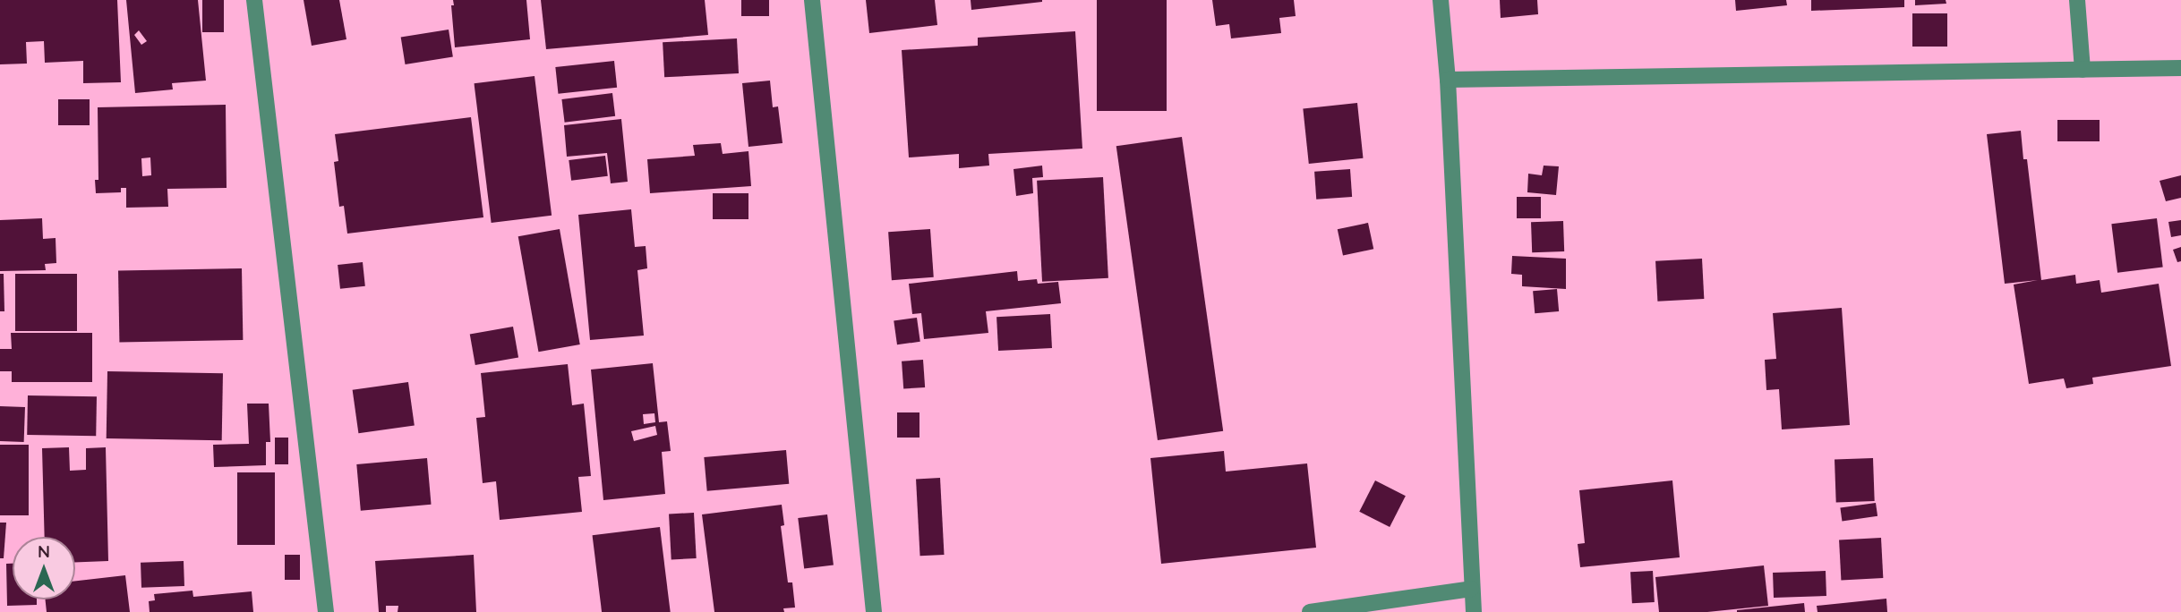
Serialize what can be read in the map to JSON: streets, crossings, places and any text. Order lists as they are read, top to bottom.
{
  "north": "top"
}
